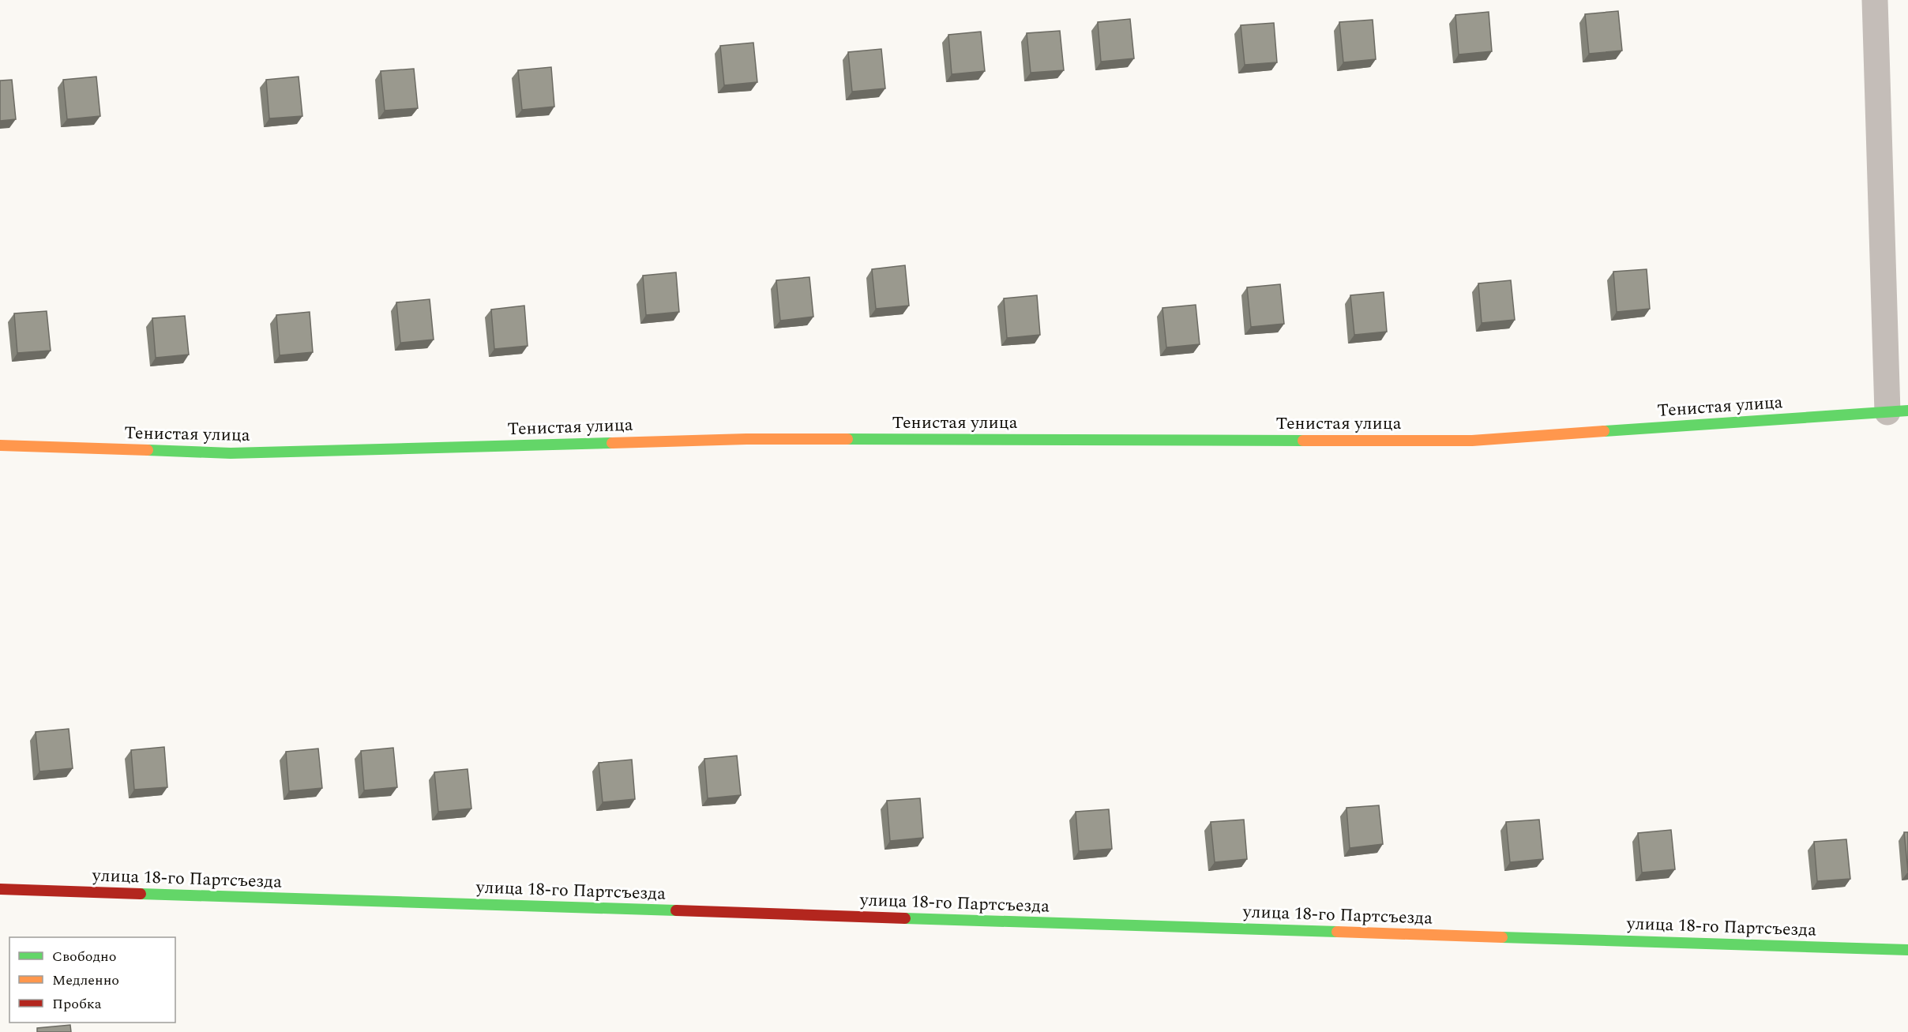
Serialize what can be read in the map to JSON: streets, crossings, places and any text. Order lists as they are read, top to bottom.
{
  "streets": {
    "street": ["Тенистая улица", "улица 18-го Партсъезда"]
  },
  "legend": ["Свободно", "Медленно", "Пробка"]
}
